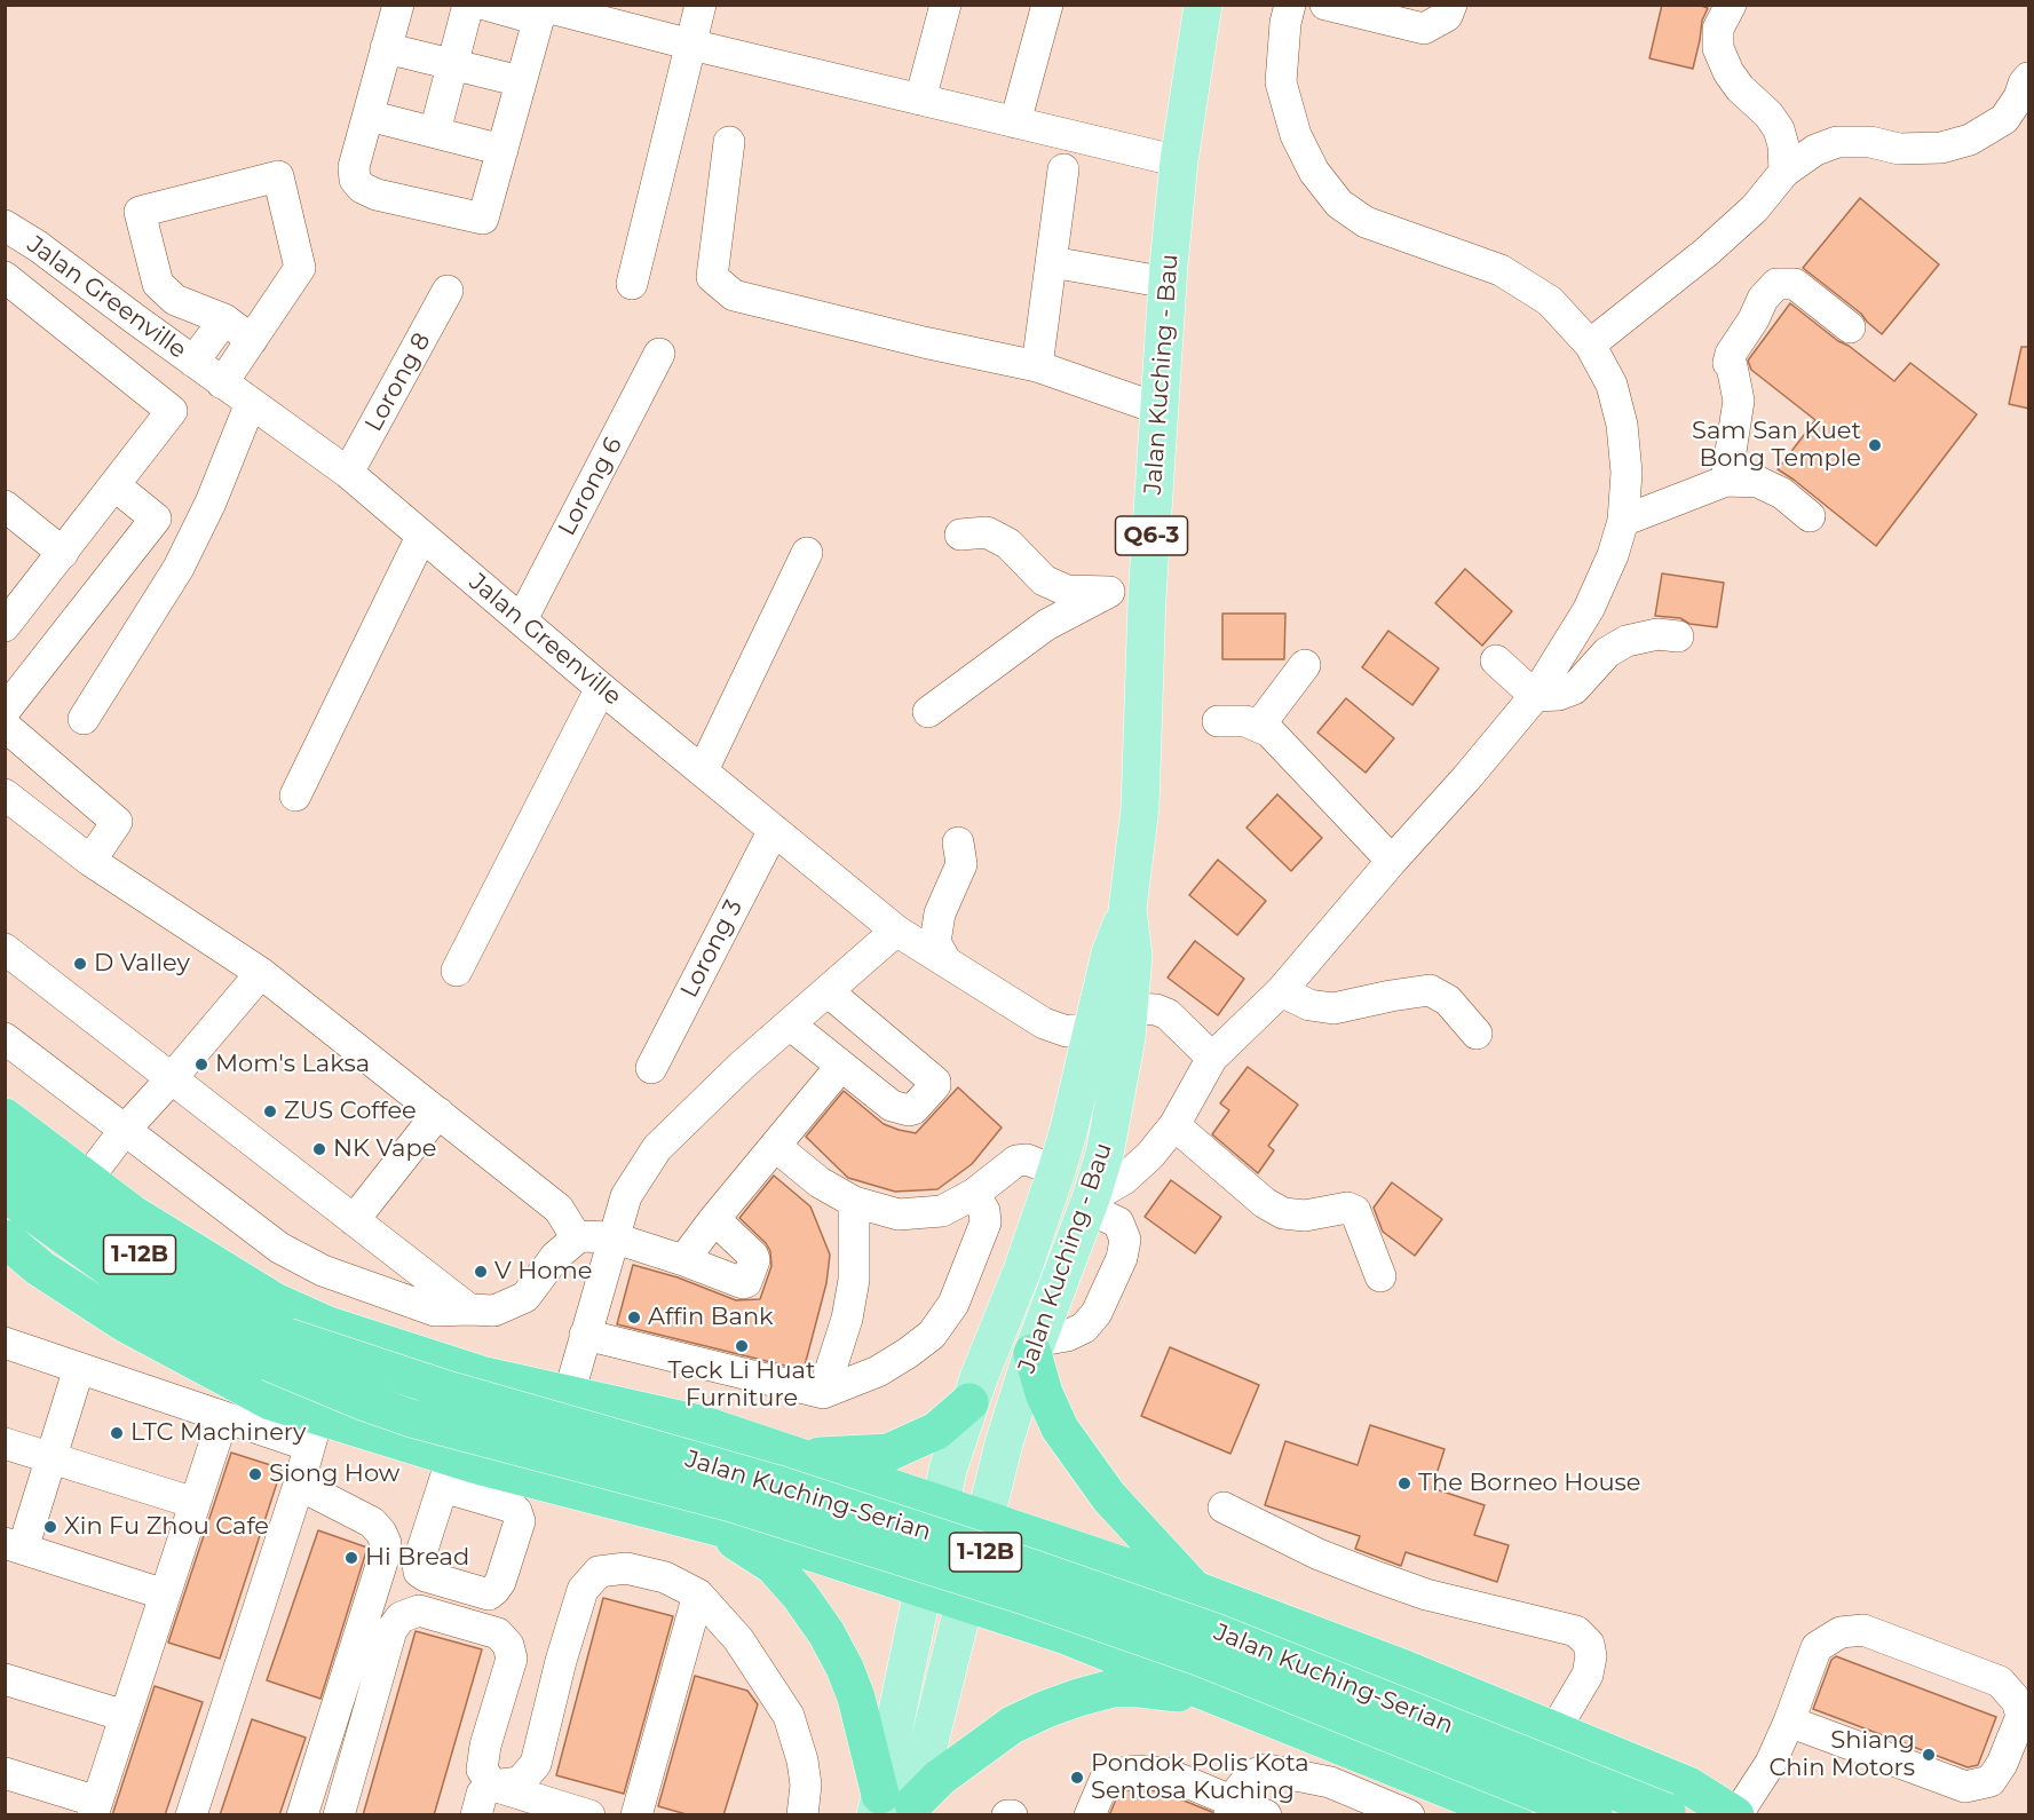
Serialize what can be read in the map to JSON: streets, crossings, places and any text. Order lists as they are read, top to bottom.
{
  "streets": {
    "highway": ["1-12B", "Jalan Kuching-Serian"],
    "main road": ["Jalan Kuching - Bau", "Q6-3"],
    "street": [
      "Jalan Greenville",
      "Lorong 8",
      "Lorong 6",
      "Lorong 3"
    ]
  },
  "crossings": [
    ["Jalan Greenville", "Jalan Kuching - Bau"],
    ["Jalan Greenville", "Lorong 8"],
    ["Jalan Greenville", "Lorong 6"],
    ["Jalan Greenville", "Lorong 3"]
  ],
  "places": [
    "Sam San Kuet Bong Temple",
    "D Valley",
    "Mom's Laksa",
    "ZUS Coffee",
    "NK Vape",
    "V Home",
    "Affin Bank",
    "Teck Li Huat Furniture",
    "LTC Machinery",
    "Siong How",
    "The Borneo House",
    "Xin Fu Zhou Cafe",
    "Hi Bread",
    "Shiang Chin Motors",
    "Pondok Polis Kota Sentosa Kuching"
  ]
}
